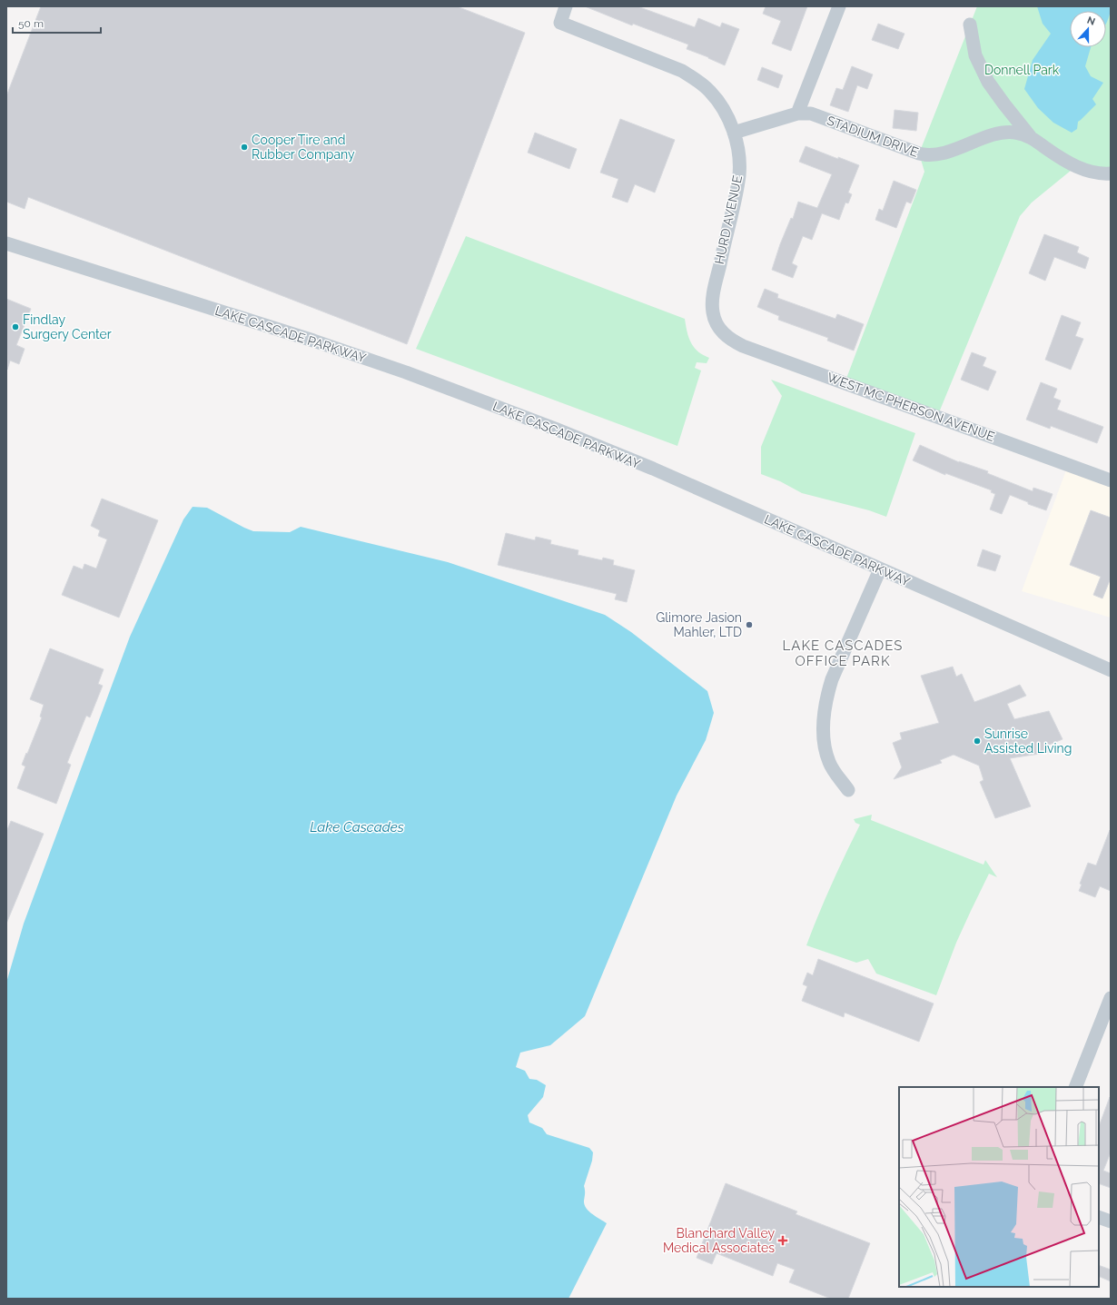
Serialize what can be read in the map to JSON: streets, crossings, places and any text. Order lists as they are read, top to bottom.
{
  "streets": {
    "street": [
      "STADIUM DRIVE",
      "HURD AVENUE",
      "LAKE CASCADE PARKWAY",
      "WEST MC PHERSON AVENUE"
    ]
  },
  "crossings": [
    ["STADIUM DRIVE", "HURD AVENUE"],
    ["HURD AVENUE", "WEST MC PHERSON AVENUE"]
  ],
  "districts": ["LAKE CASCADES OFFICE PARK"],
  "water": ["Lake Cascades"],
  "parks": ["Donnell Park"],
  "places": {
    "other": [
      "Cooper Tire and Rubber Company",
      "Findlay Surgery Center",
      "Glimore Jasion Mahler, LTD",
      "Sunrise Assisted Living"
    ],
    "health": ["Blanchard Valley Medical Associates"]
  },
  "scale_bar": "50 m",
  "north": "top"
}
